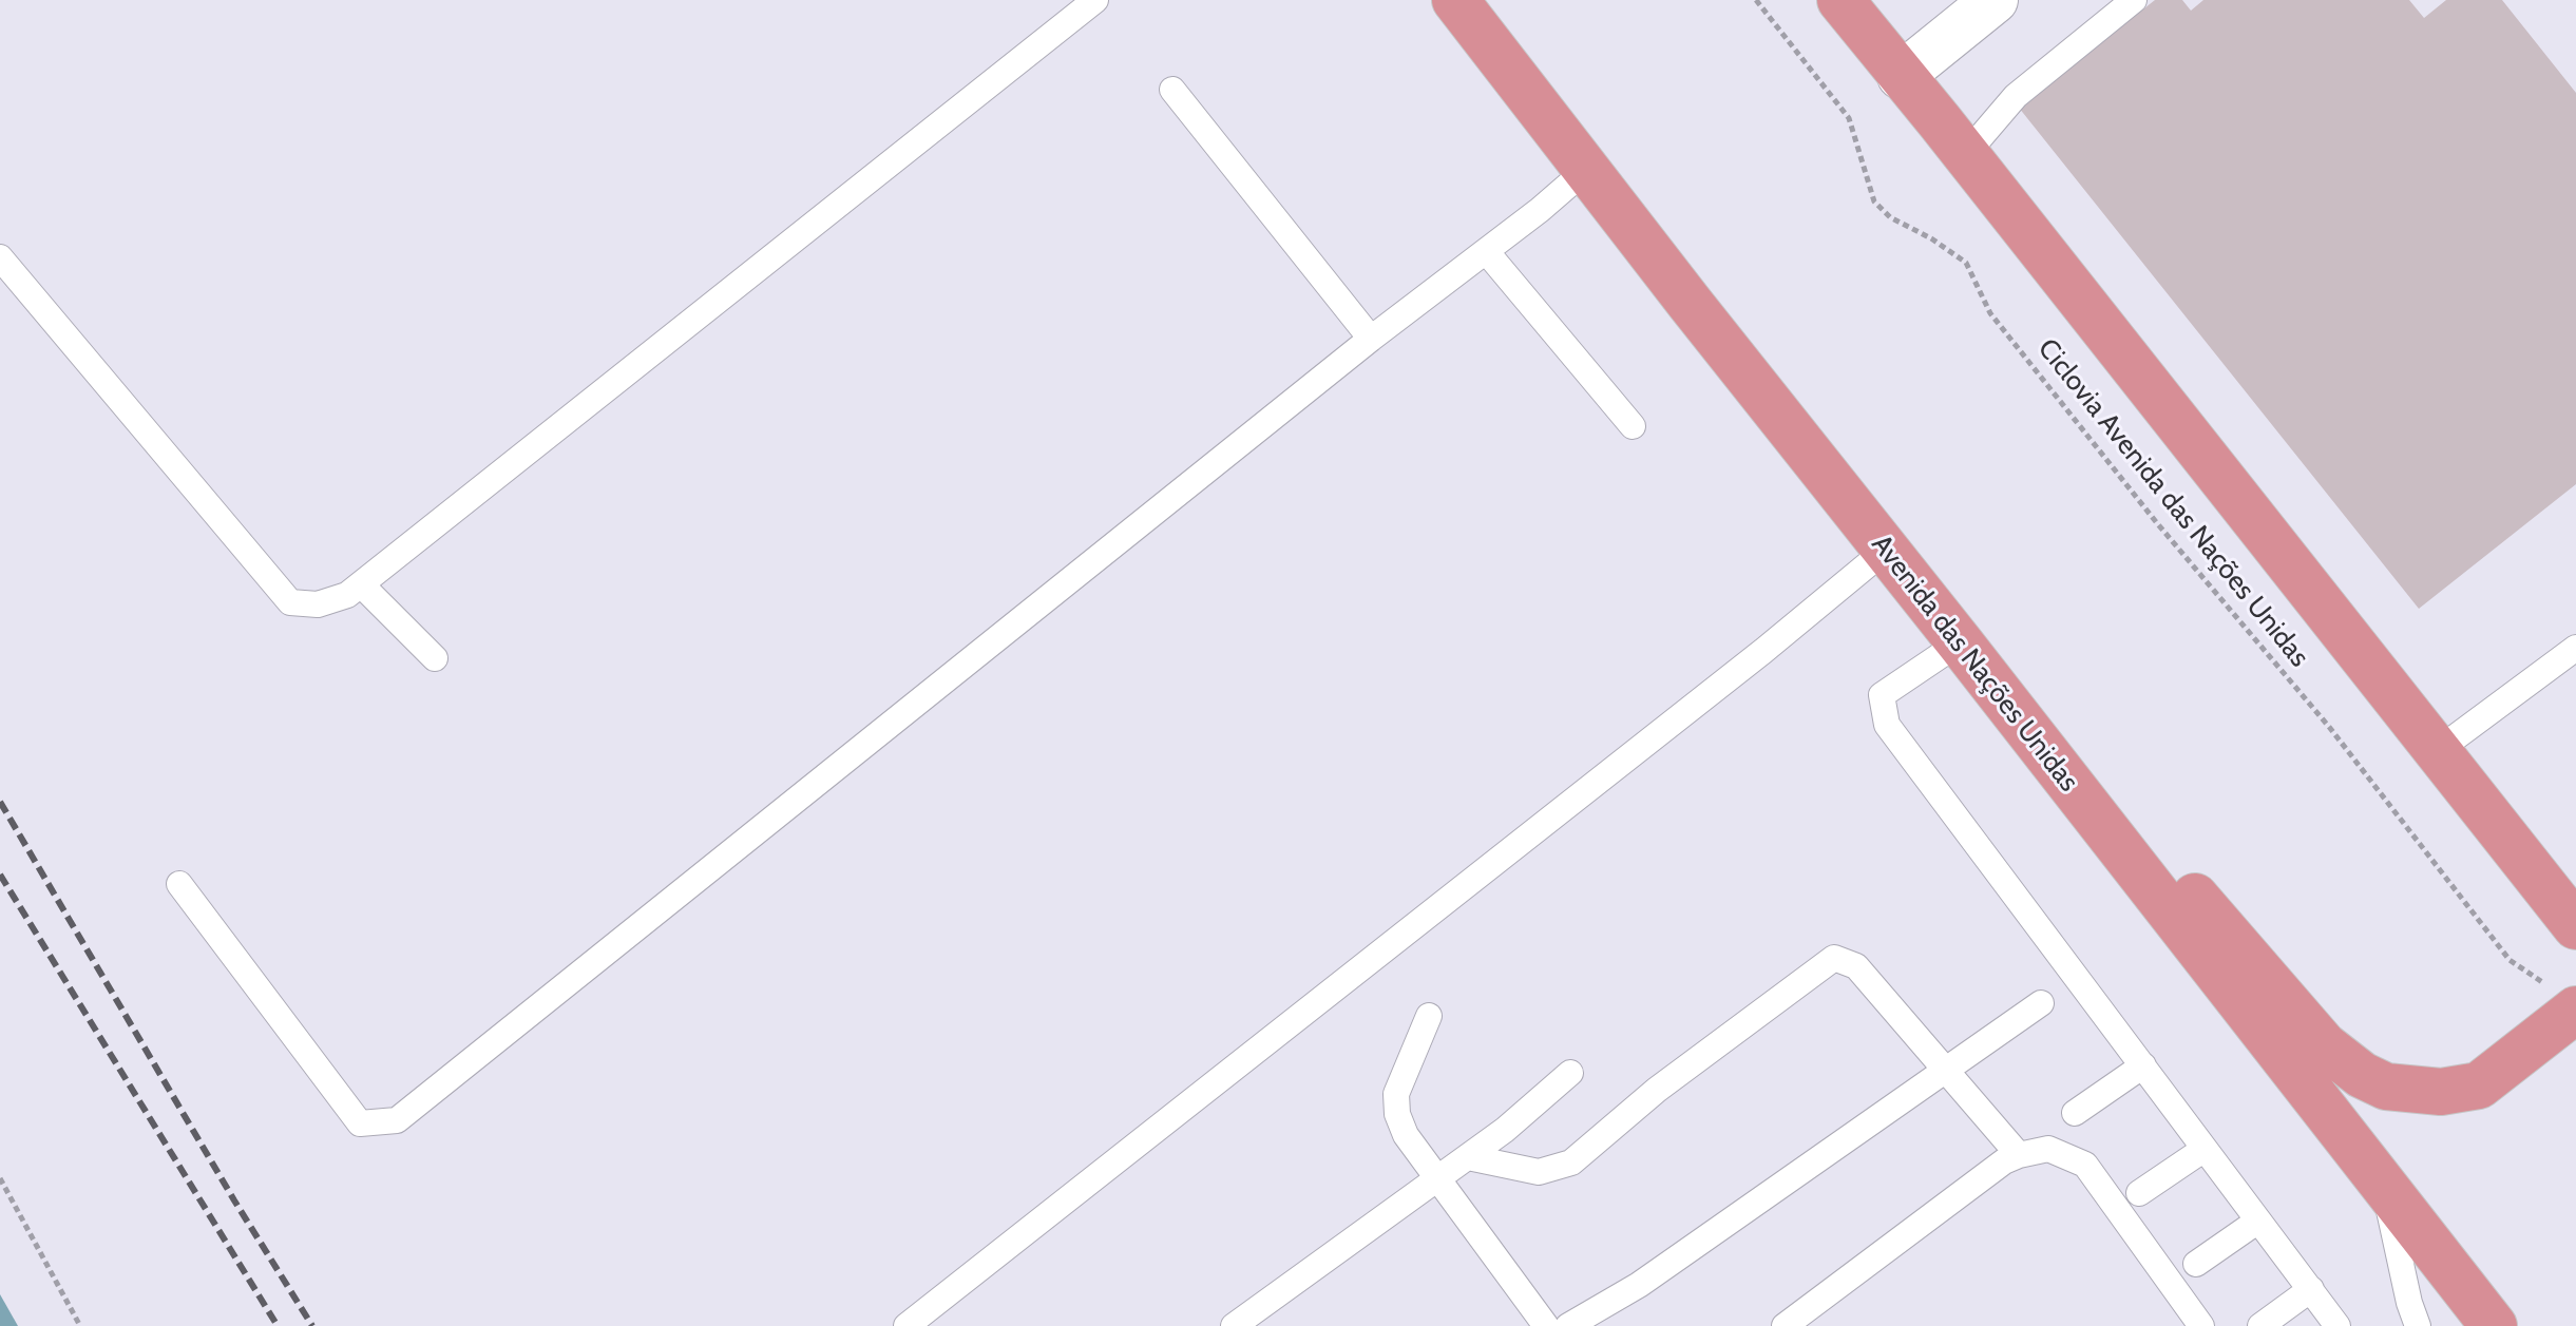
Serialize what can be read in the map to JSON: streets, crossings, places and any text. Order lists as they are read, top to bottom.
{
  "streets": {
    "highway": ["Avenida das Nações Unidas"],
    "path": ["Ciclovia Avenida das Nações Unidas"]
  }
}
